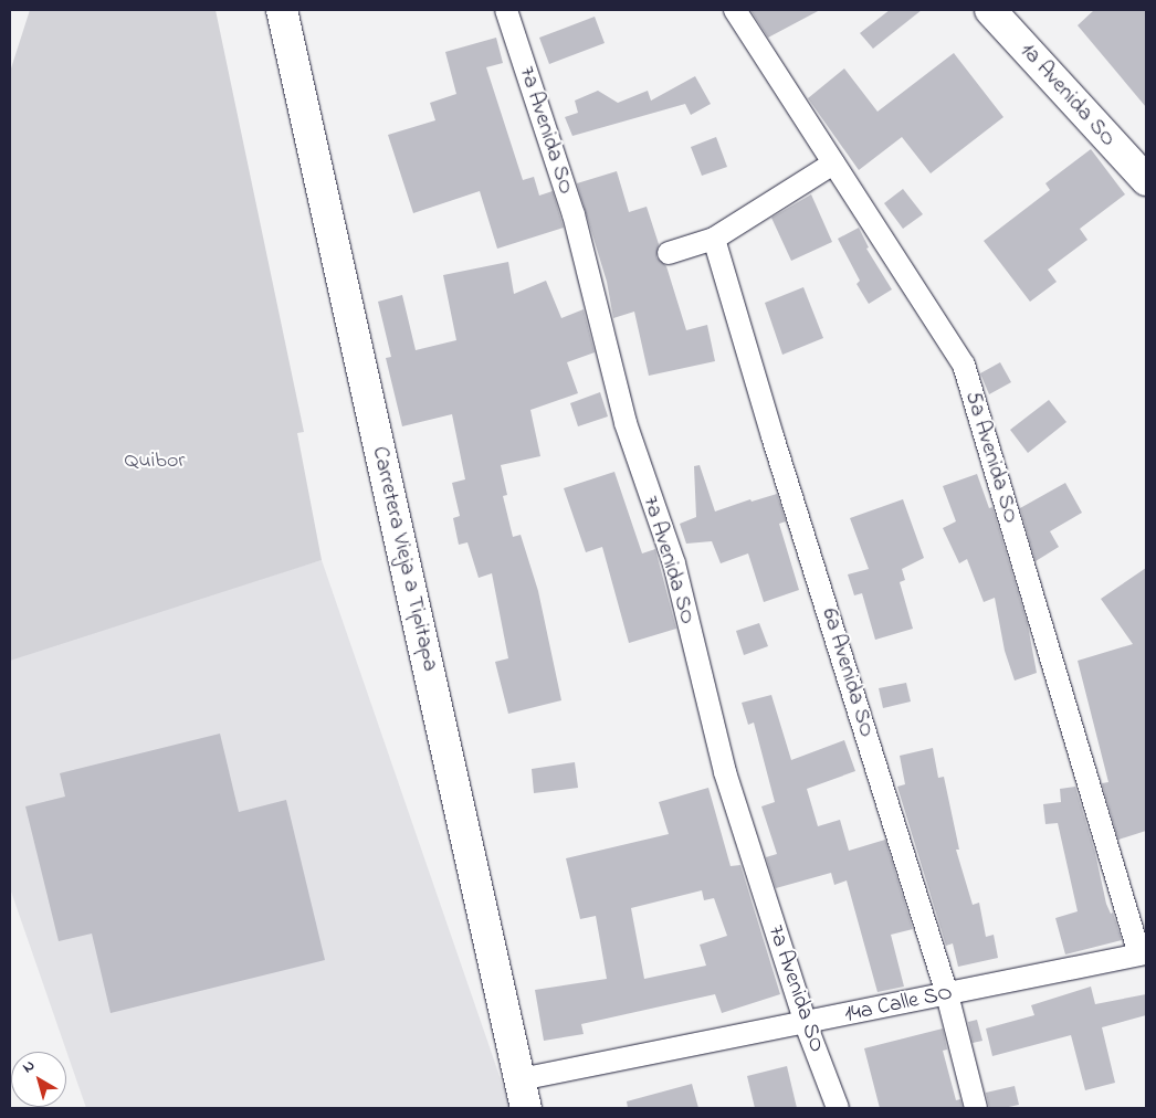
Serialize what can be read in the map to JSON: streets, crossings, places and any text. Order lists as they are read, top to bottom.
{
  "streets": {
    "main road": ["1a Avenida SO", "Carretera Vieja a Tipitapa"],
    "street": [
      "7a Avenida SO",
      "5a Avenida SO",
      "6a Avenida SO",
      "14a Calle SO"
    ]
  },
  "crossings": [
    ["7a Avenida SO", "14a Calle SO"],
    ["5a Avenida SO", "14a Calle SO"],
    ["Carretera Vieja a Tipitapa", "14a Calle SO"],
    ["6a Avenida SO", "14a Calle SO"]
  ],
  "parks": ["Quibor"],
  "north": "top left"
}
